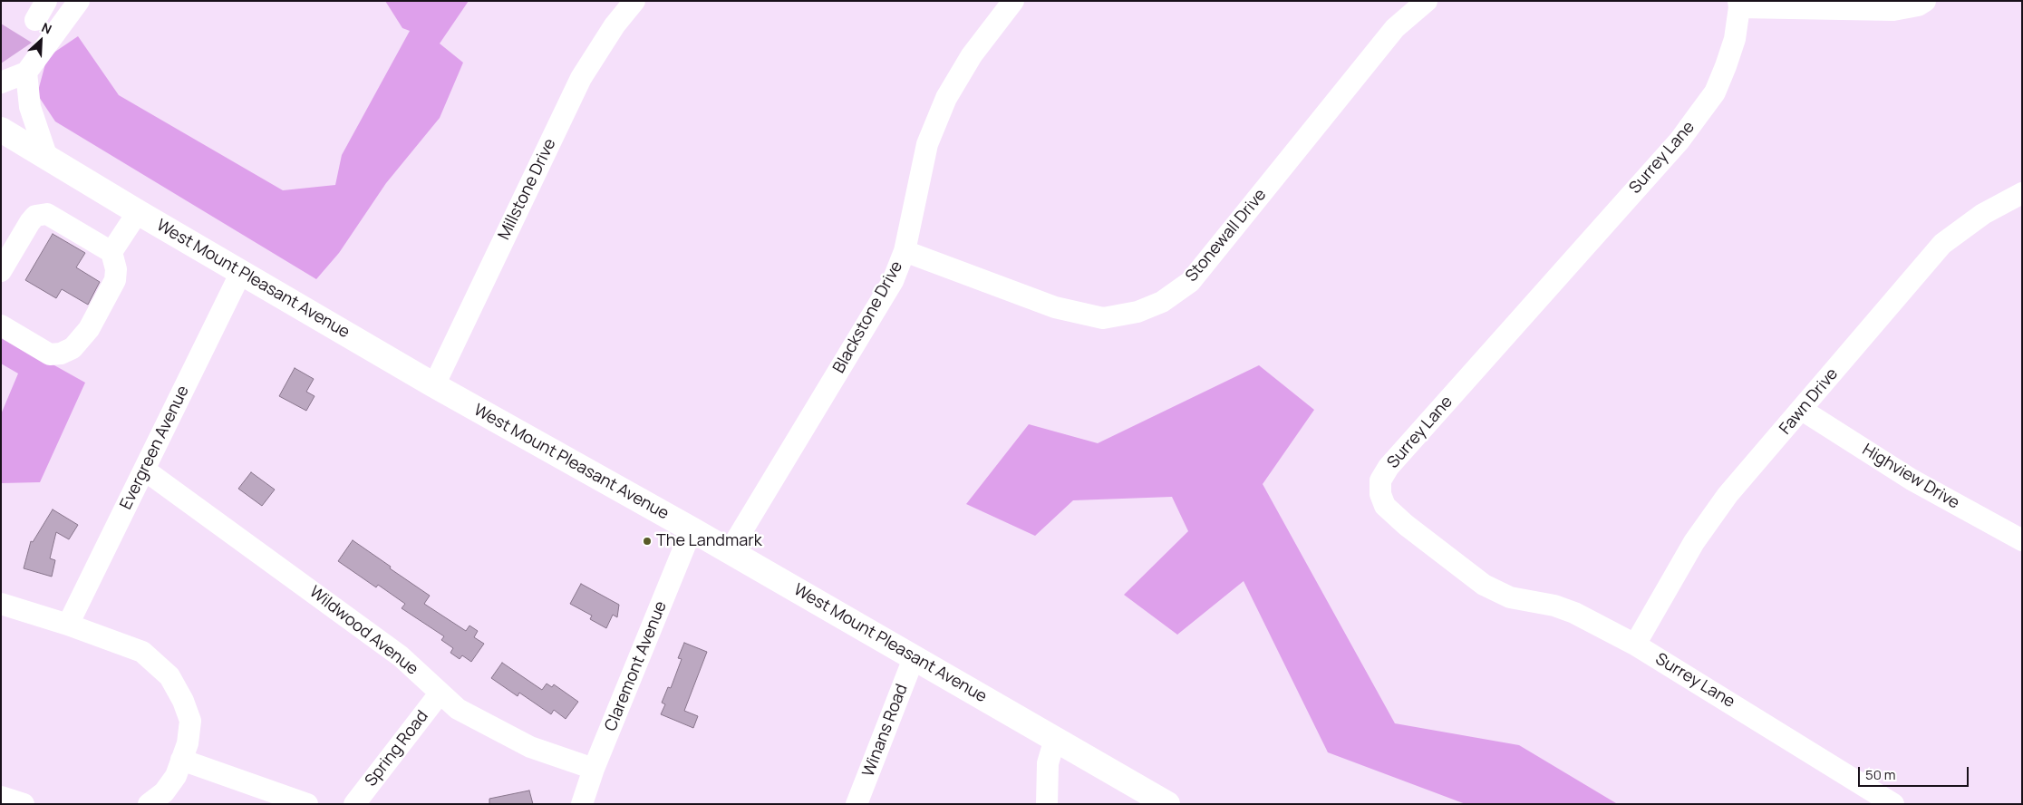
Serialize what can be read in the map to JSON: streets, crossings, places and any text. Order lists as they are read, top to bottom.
{
  "streets": {
    "main road": ["West Mount Pleasant Avenue"],
    "street": [
      "Surrey Lane",
      "Millstone Drive",
      "Stonewall Drive",
      "Blackstone Drive",
      "Fawn Drive",
      "Evergreen Avenue",
      "Highview Drive",
      "Wildwood Avenue",
      "Claremont Avenue",
      "Winans Road",
      "Spring Road"
    ]
  },
  "crossings": [
    ["Surrey Lane", "Fawn Drive"],
    ["Millstone Drive", "West Mount Pleasant Avenue"],
    ["Stonewall Drive", "Blackstone Drive"],
    ["West Mount Pleasant Avenue", "Blackstone Drive"],
    ["West Mount Pleasant Avenue", "Evergreen Avenue"],
    ["West Mount Pleasant Avenue", "Claremont Avenue"],
    ["West Mount Pleasant Avenue", "Winans Road"],
    ["Fawn Drive", "Highview Drive"],
    ["Evergreen Avenue", "Wildwood Avenue"],
    ["Wildwood Avenue", "Claremont Avenue"],
    ["Wildwood Avenue", "Spring Road"]
  ],
  "places": ["The Landmark"],
  "scale_bar": "50 m",
  "north": "top right"
}
